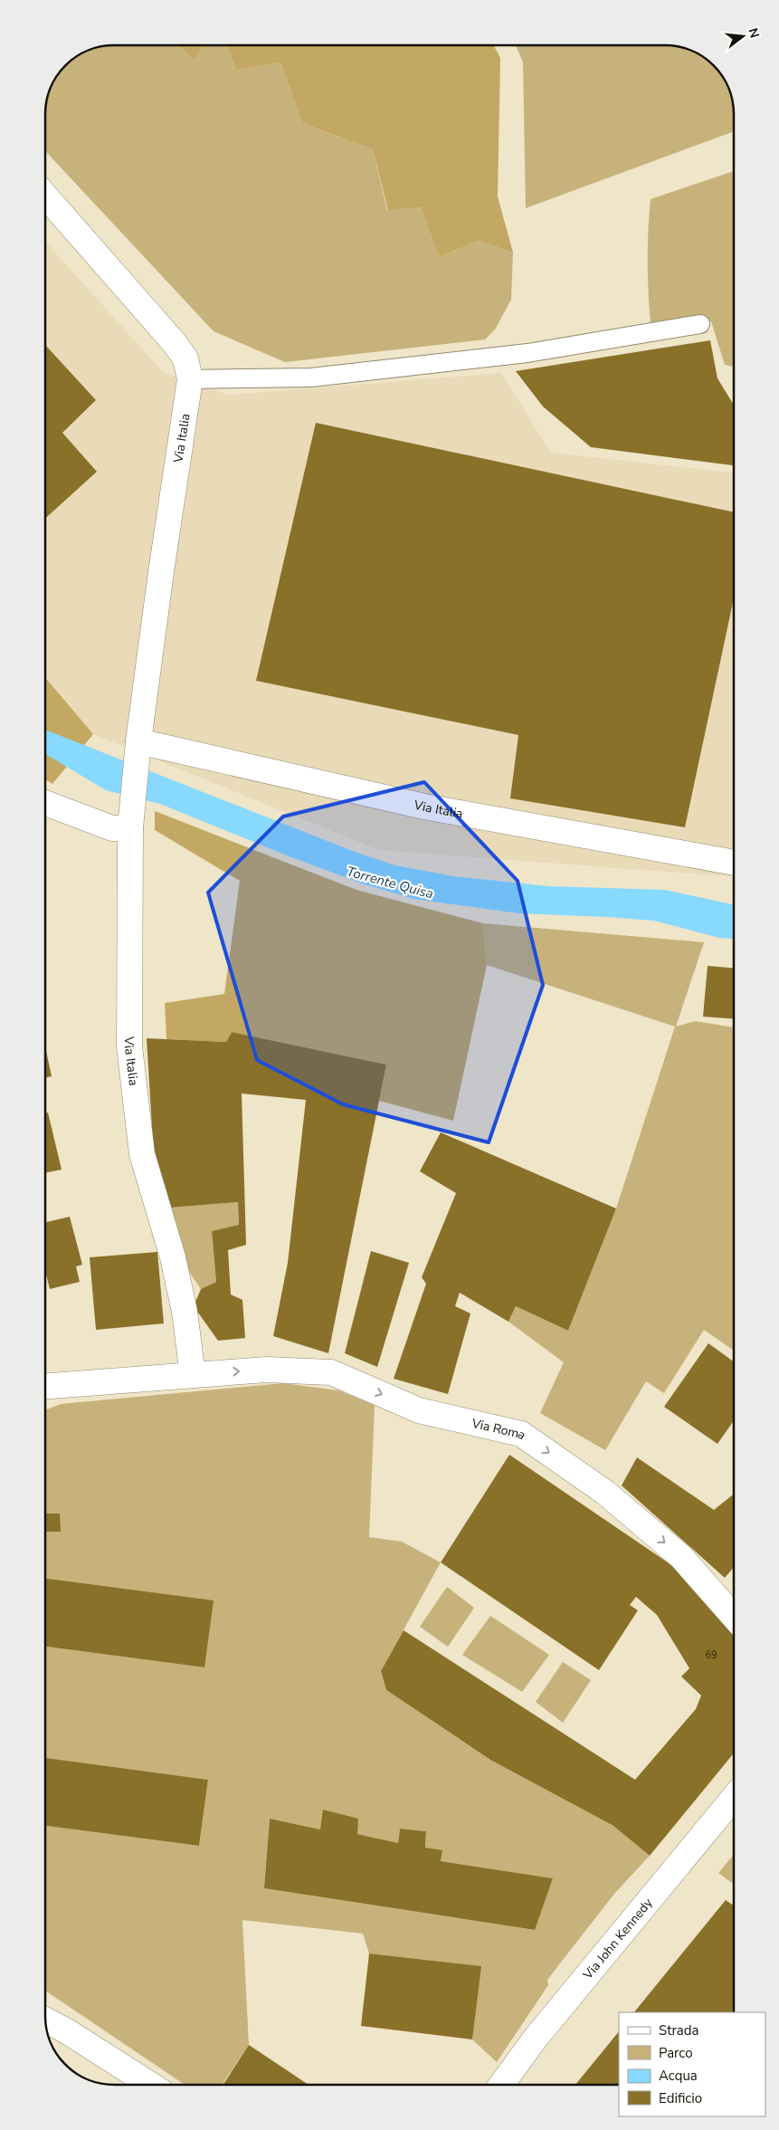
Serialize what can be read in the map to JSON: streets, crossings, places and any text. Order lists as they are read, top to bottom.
{
  "streets": {
    "street": ["Via Italia", "Via Roma", "Via John Kennedy"]
  },
  "crossings": [
    ["Via Italia", "Via Roma"]
  ],
  "one_way": ["Via Roma"],
  "water": ["Torrente Quisa"],
  "house_numbers": ["69"],
  "legend": [
    "Strada",
    "Parco",
    "Acqua",
    "Edificio"
  ],
  "north": "right"
}
